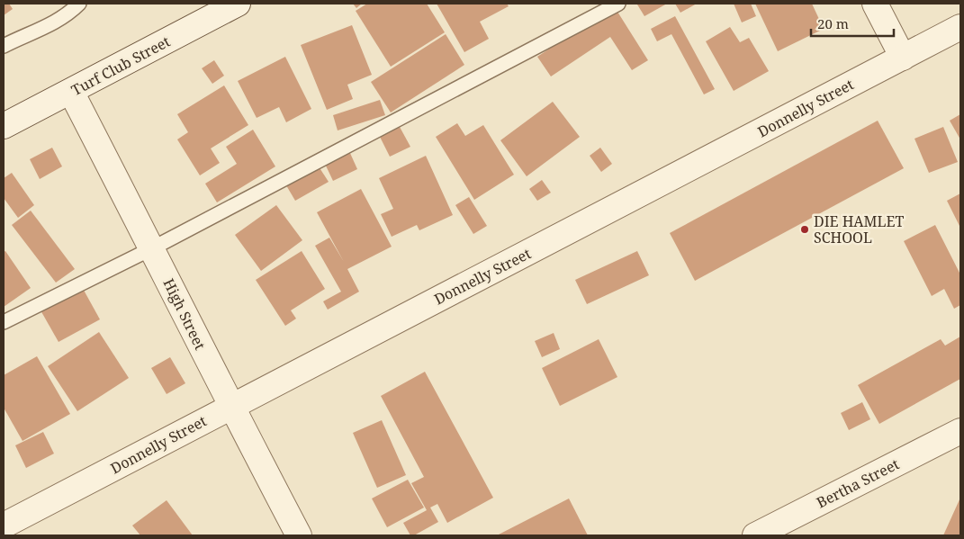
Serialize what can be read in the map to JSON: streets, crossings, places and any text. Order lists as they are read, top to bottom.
{
  "streets": {
    "street": [
      "Turf Club Street",
      "Donnelly Street",
      "High Street",
      "Bertha Street"
    ]
  },
  "crossings": [
    ["Turf Club Street", "High Street"],
    ["Donnelly Street", "High Street"]
  ],
  "places": ["DIE HAMLET SCHOOL"],
  "scale_bar": "20 m"
}
